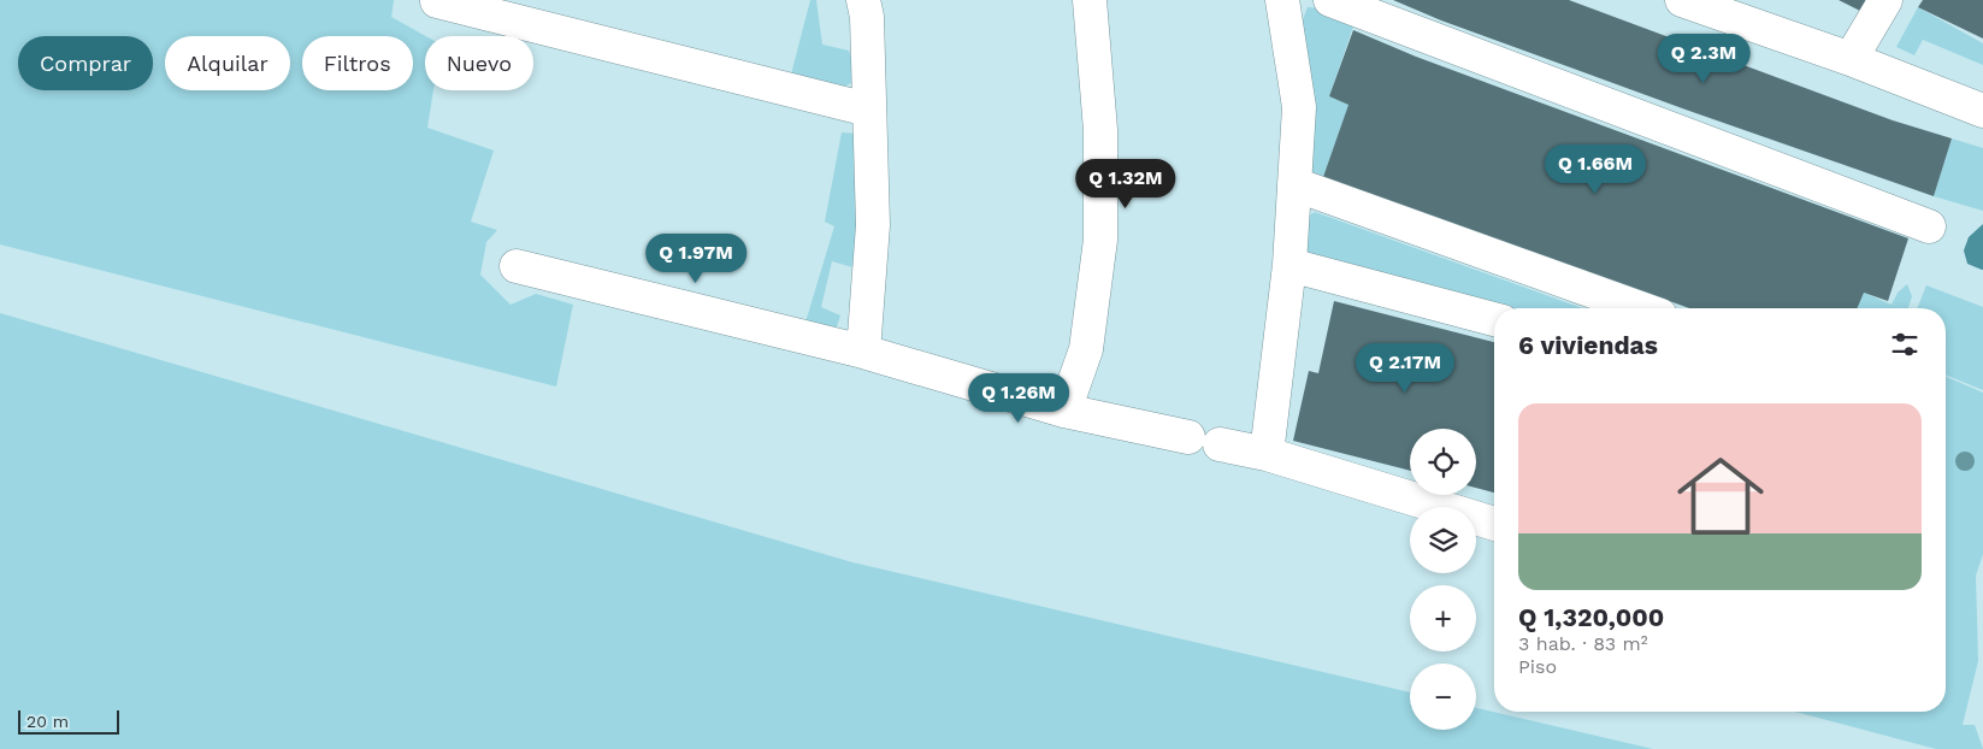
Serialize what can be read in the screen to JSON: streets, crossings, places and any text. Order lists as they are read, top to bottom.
{
  "scale_bar": "20 m",
  "page": {
    "price": [
      "Q 2.3M",
      "Q 1.66M",
      "Q 1.32M",
      "Q 1.97M",
      "Q 2.17M",
      "Q 1.26M"
    ],
    "chip": [
      "Comprar",
      "Alquilar",
      "Filtros",
      "Nuevo"
    ],
    "heading": "6 viviendas",
    "list": [
      {
        "name": "Q 1,320,000",
        "note": "3 hab. · 83 m² · Piso"
      }
    ],
    "map_buttons": ["+", "−"],
    "scale": "20 m"
  }
}
